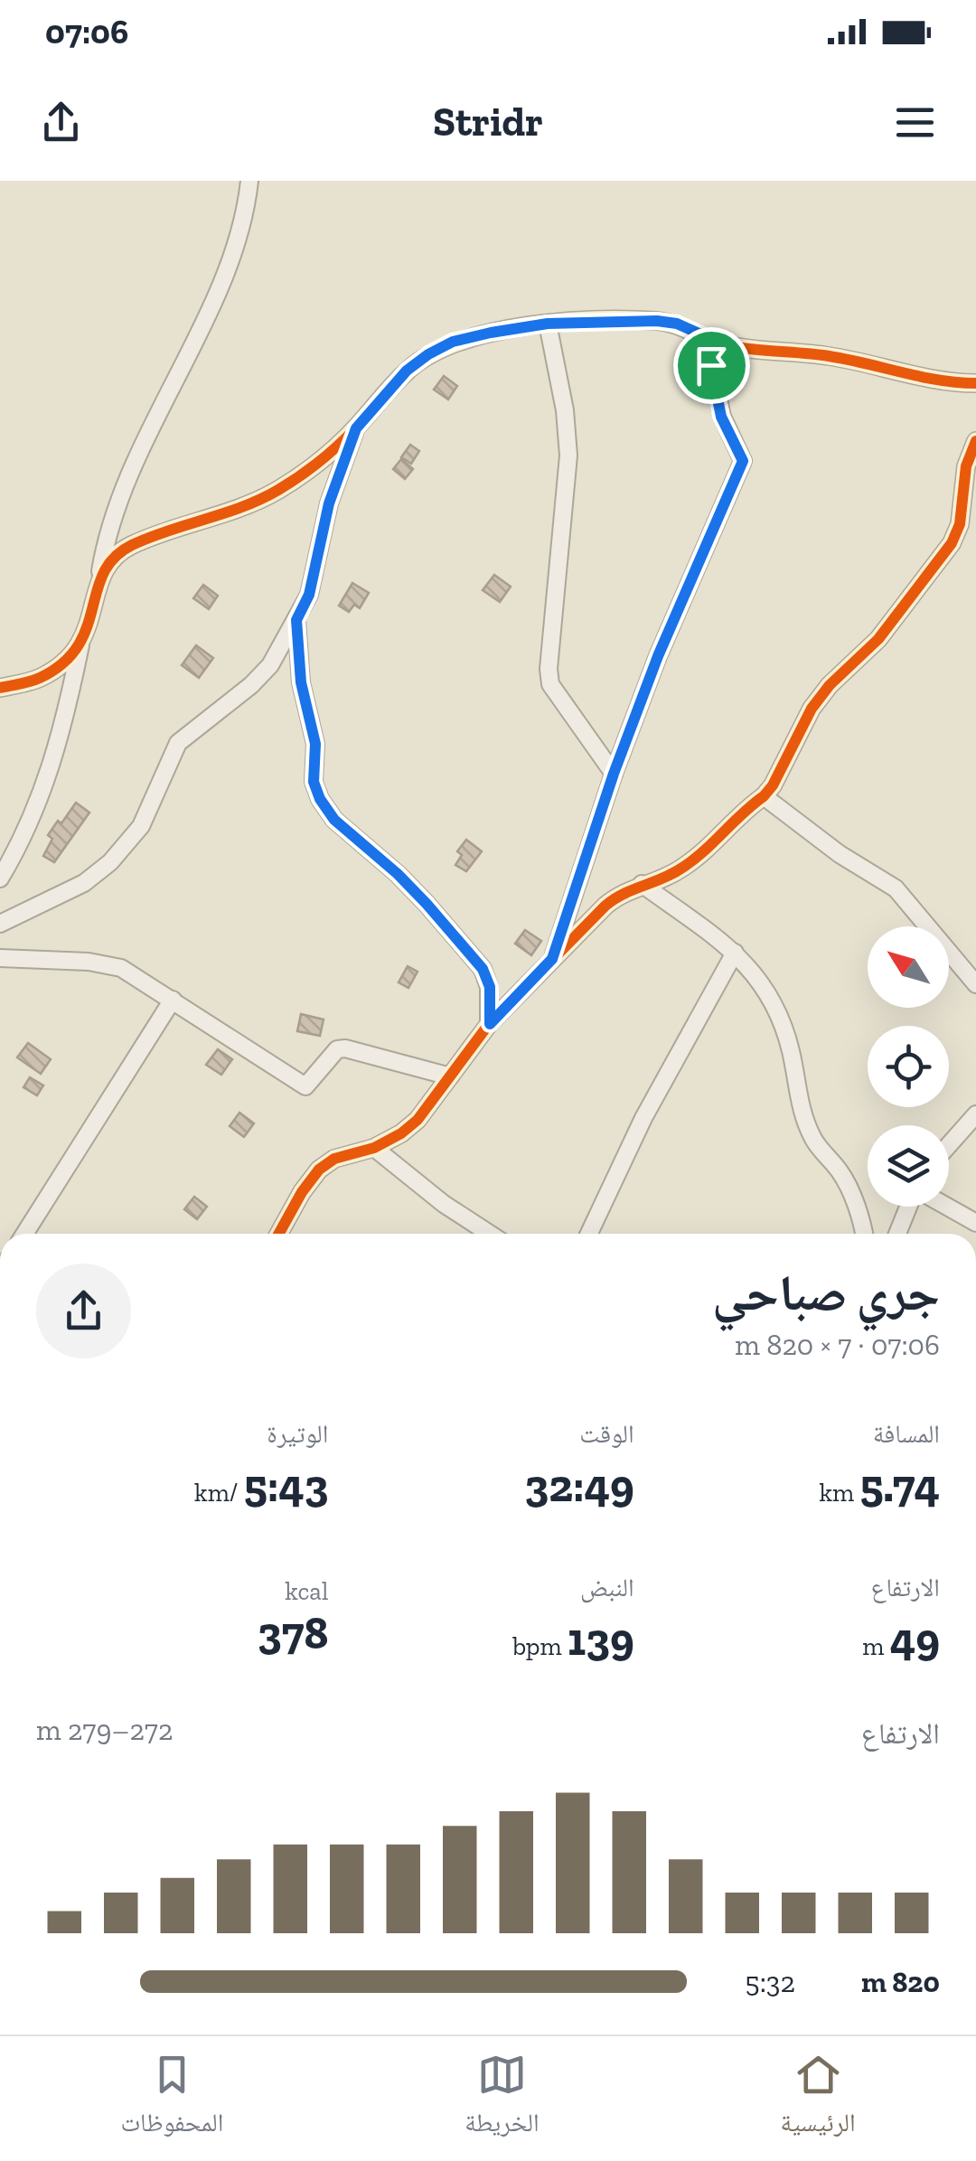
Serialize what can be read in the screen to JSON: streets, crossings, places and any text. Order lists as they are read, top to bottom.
{
  "north": "top left",
  "page": {
    "status": "07:06",
    "header": "Stridr",
    "heading": ["جري صباحي", "07:06 · 7 × 820 m"],
    "stats": [
      ["المسافة", "5.74 km"],
      ["الوقت", "32:49"],
      ["الوتيرة", "5:43 /km"],
      ["الارتفاع", "49 m"],
      ["النبض", "139 bpm"],
      ["kcal", "378"]
    ],
    "chart": ["الارتفاع", "272–279 m"],
    "list": [
      {
        "name": "820 m",
        "note": "5:32"
      }
    ],
    "tabs": ["الرئيسية", "الخريطة", "المحفوظات"]
  }
}
